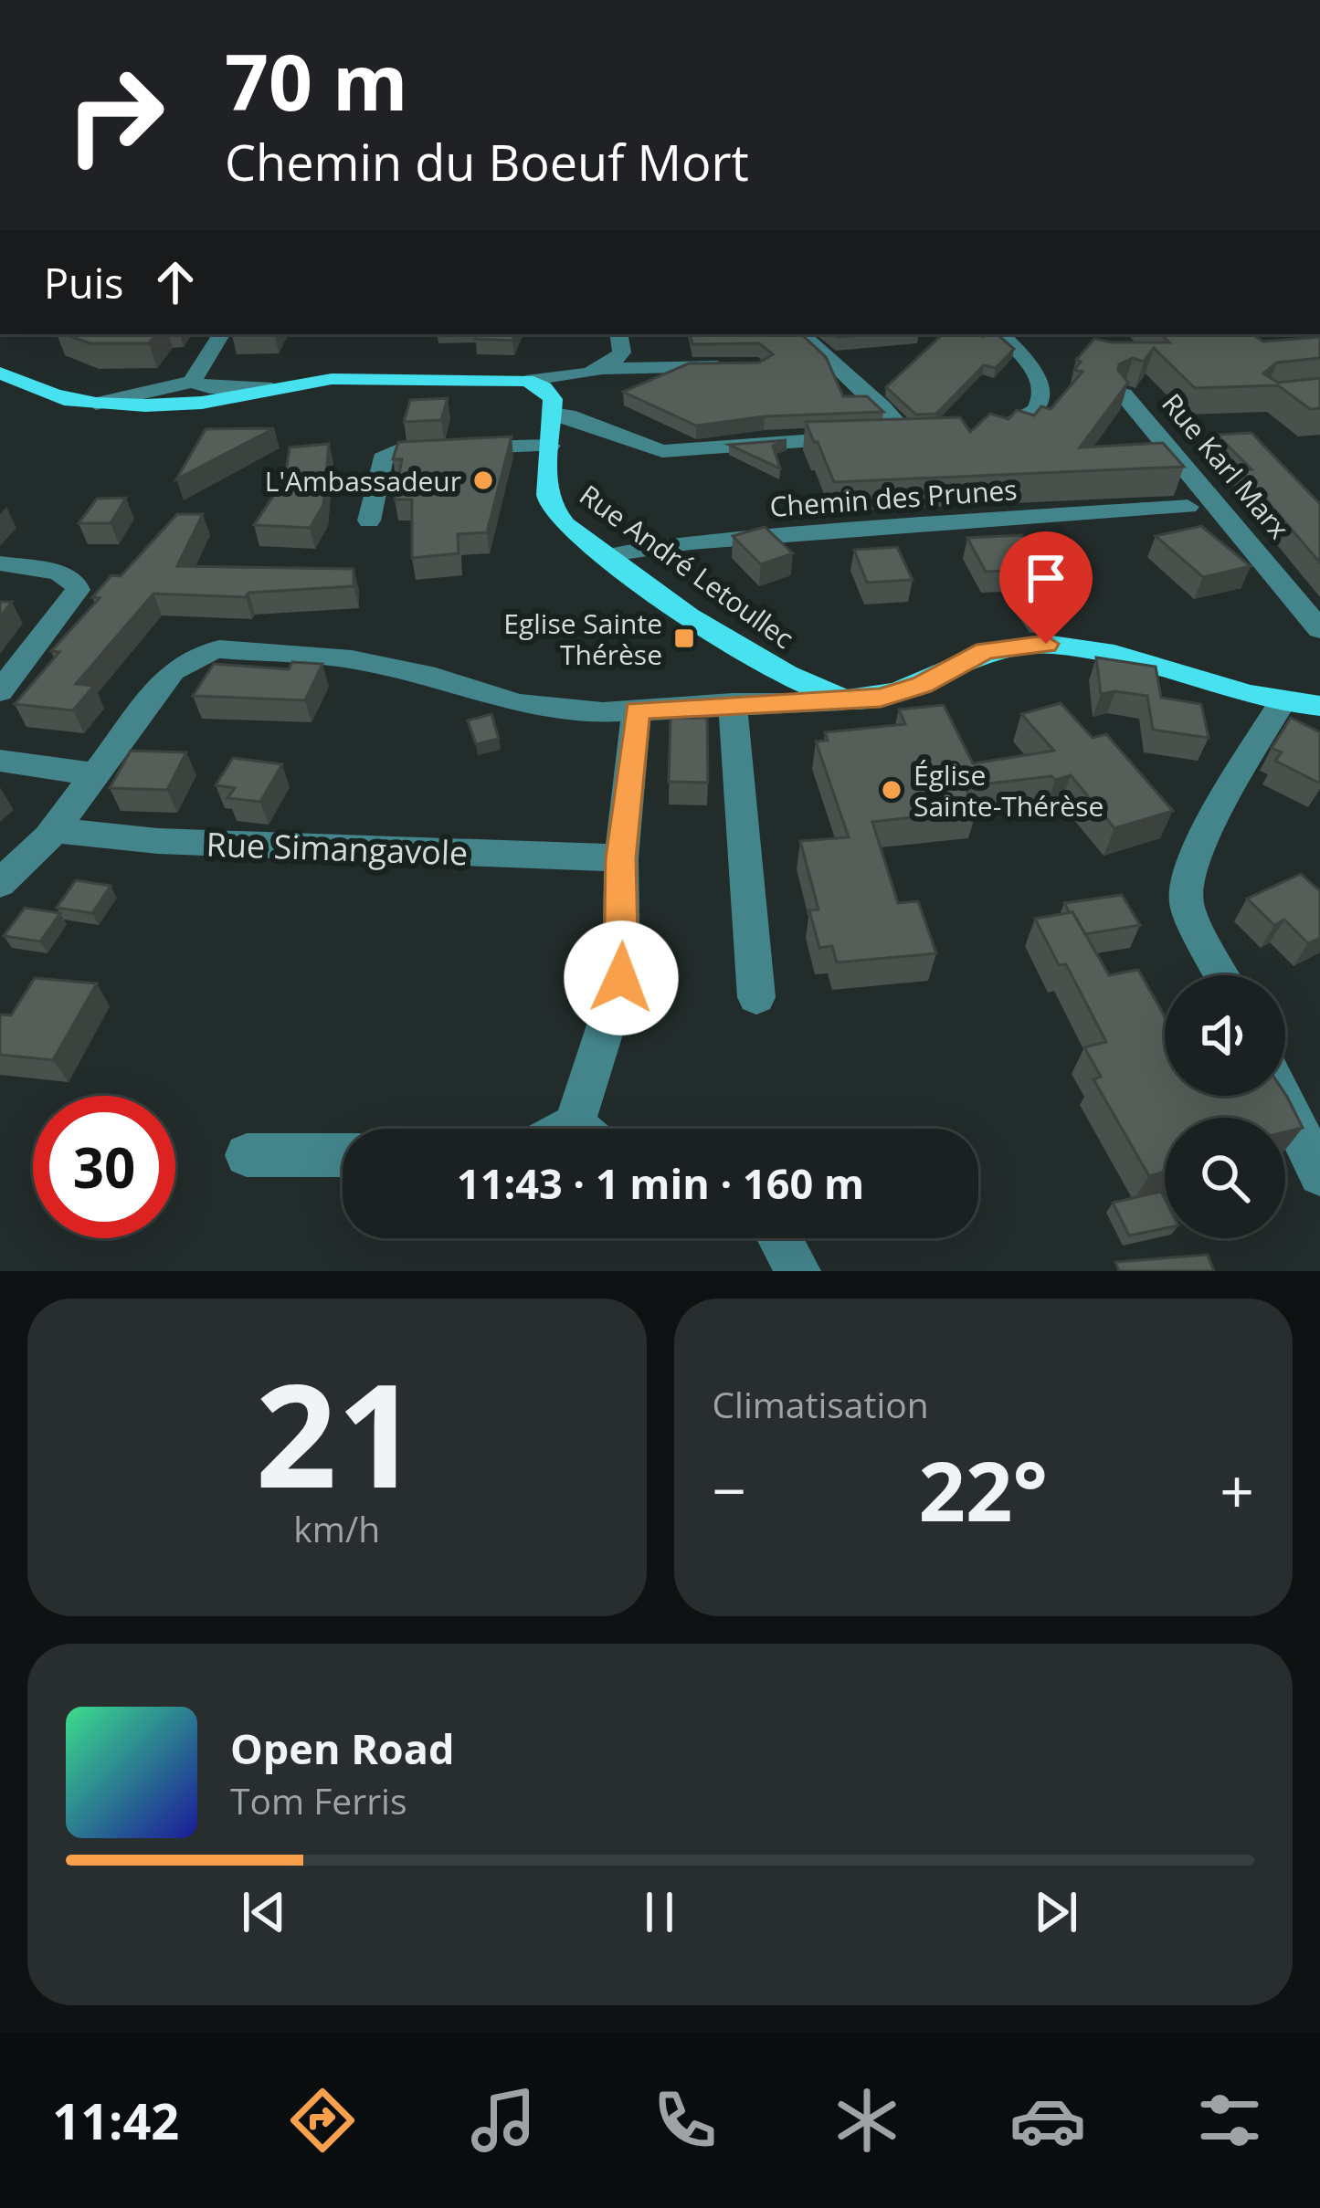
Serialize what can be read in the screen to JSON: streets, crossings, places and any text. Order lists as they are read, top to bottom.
{
  "streets": {
    "main road": ["Rue André Letoullec"],
    "street": ["Rue Karl Marx", "Chemin des Prunes", "Rue Simangavole"]
  },
  "crossings": [
    ["Chemin des Prunes", "Rue André Letoullec"]
  ],
  "places": {
    "other": ["L'Ambassadeur", "Église Sainte-Thérèse"],
    "transit": ["Eglise Sainte Thérèse"]
  },
  "page": {
    "turn": ["70 m", "Chemin du Boeuf Mort"],
    "then": "Puis",
    "limit": "30",
    "trip": "11:43 · 1 min · 160 m",
    "tile": [
      ["21", "km/h"],
      "Climatisation"
    ],
    "heat": ["−", "22°", "+"],
    "song": ["Open Road", "Tom Ferris"],
    "tabs": "11:42"
  }
}
